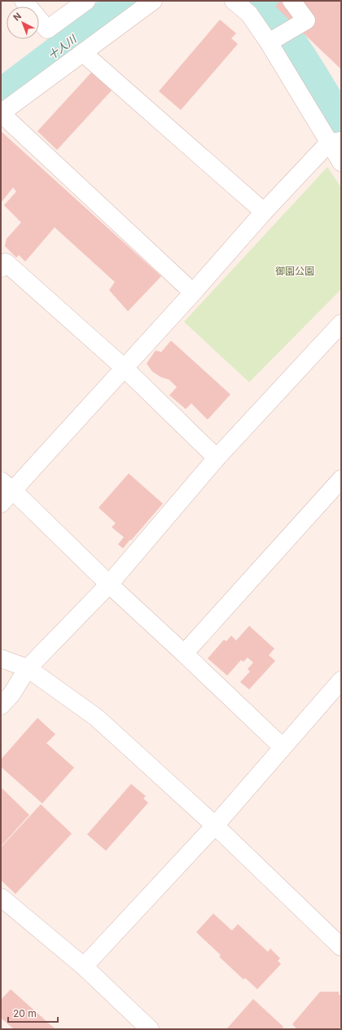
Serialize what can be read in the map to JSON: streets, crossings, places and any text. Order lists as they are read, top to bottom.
{
  "water": ["十人川"],
  "parks": ["御園公園"],
  "scale_bar": "20 m",
  "north": "top left"
}
